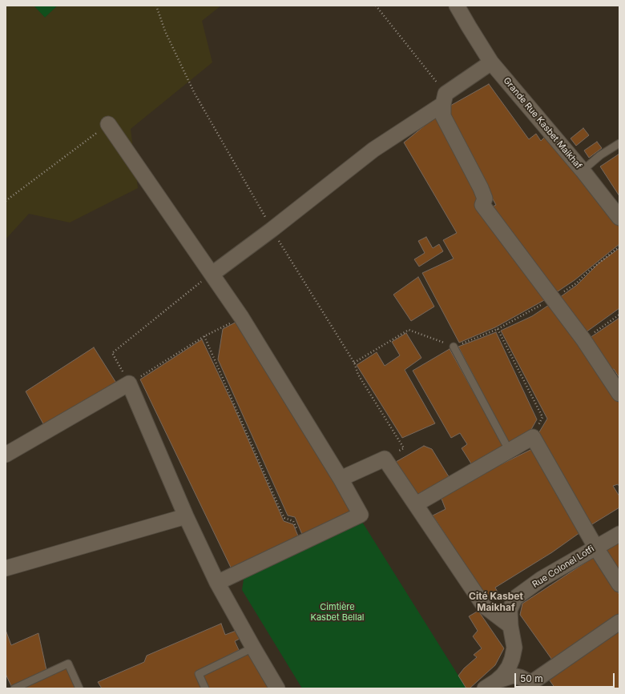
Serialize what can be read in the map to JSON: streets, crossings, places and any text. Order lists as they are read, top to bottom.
{
  "streets": {
    "street": ["Grande Rue Kasbet Maikhaf", "Rue Colonel Lotfi"]
  },
  "districts": ["Cité Kasbet Maikhaf"],
  "parks": ["Cimtière Kasbet Bellal"],
  "scale_bar": "50 m"
}
